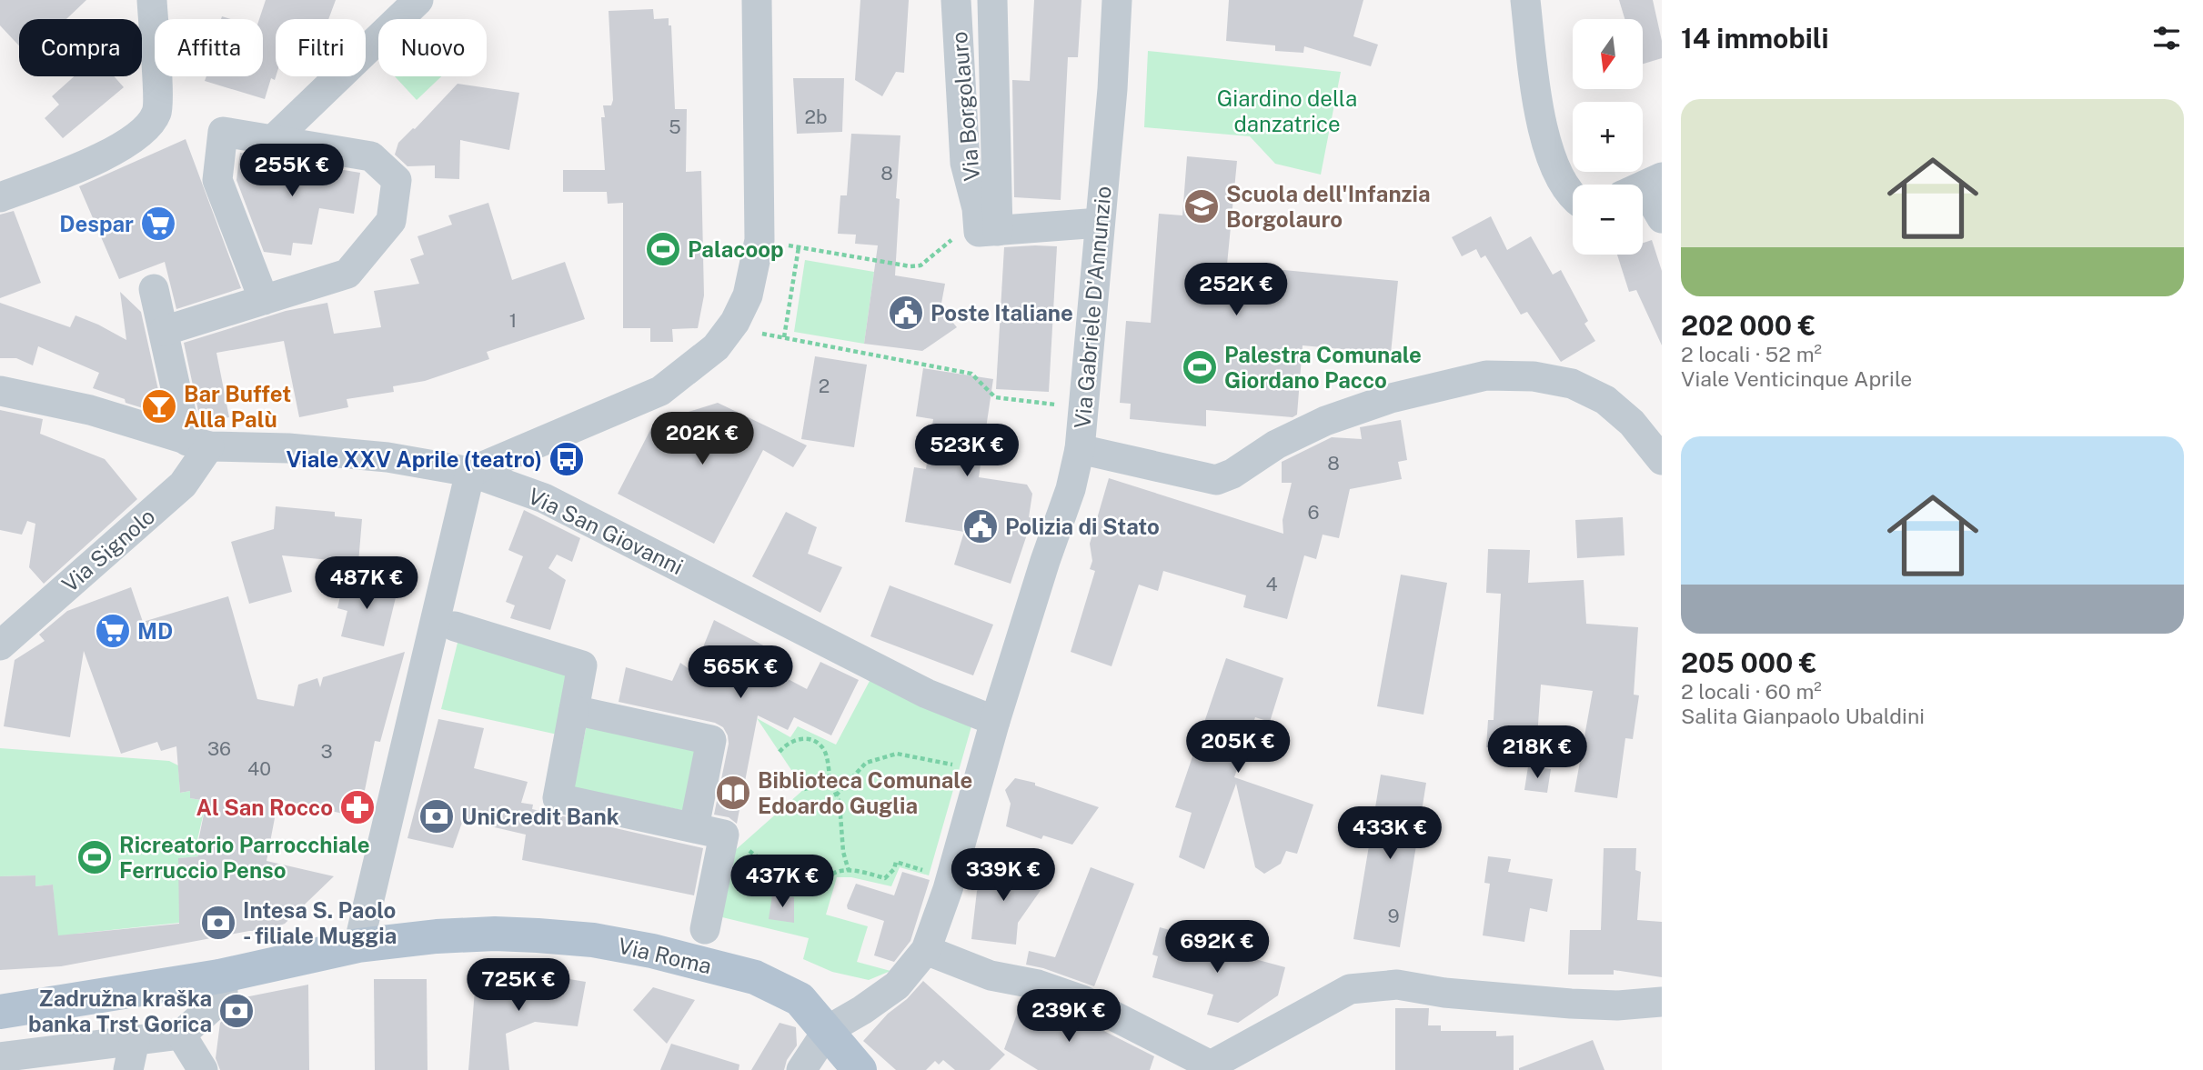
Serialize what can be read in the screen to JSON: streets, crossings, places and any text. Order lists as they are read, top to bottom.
{
  "streets": {
    "main road": ["Via Roma"],
    "street": [
      "Via Borgolauro",
      "Via Gabriele D'Annunzio",
      "Via San Giovanni",
      "Via Signolo"
    ]
  },
  "crossings": [
    ["Via Gabriele D'Annunzio", "Via San Giovanni"],
    ["Via San Giovanni", "Via Signolo"]
  ],
  "parks": ["Giardino della danzatrice"],
  "places": {
    "school or university": ["Scuola dell'Infanzia Borgolauro"],
    "supermarket": ["Despar", "MD"],
    "sports": ["Palacoop", "Palestra Comunale Giordano Pacco", "Ricreatorio Parrocchiale Ferruccio Penso"],
    "public building": ["Poste Italiane", "Polizia di Stato"],
    "bar": ["Bar Buffet Alla Palù"],
    "bus stop": ["Viale XXV Aprile (teatro)"],
    "library": ["Biblioteca Comunale Edoardo Guglia"],
    "pharmacy": ["Al San Rocco"],
    "bank": ["UniCredit Bank", "Intesa S. Paolo - filiale Muggia", "Zadružna kraška banka Trst Gorica"]
  },
  "house_numbers": [
    "2b",
    "5",
    "8",
    "1",
    "2",
    "8",
    "6",
    "4",
    "36",
    "3",
    "40",
    "9"
  ],
  "north": "bottom",
  "page": {
    "heading": "14 immobili",
    "map_buttons": ["+", "−"],
    "chip": [
      "Compra",
      "Affitta",
      "Filtri",
      "Nuovo"
    ],
    "list": [
      {
        "name": "202 000 €",
        "note": "2 locali · 52 m² · Viale Venticinque Aprile"
      },
      {
        "name": "205 000 €",
        "note": "2 locali · 60 m² · Salita Gianpaolo Ubaldini"
      }
    ],
    "price": [
      "255K €",
      "252K €",
      "202K €",
      "523K €",
      "487K €",
      "565K €",
      "205K €",
      "218K €",
      "433K €",
      "339K €",
      "437K €",
      "692K €",
      "725K €",
      "239K €"
    ]
  }
}
